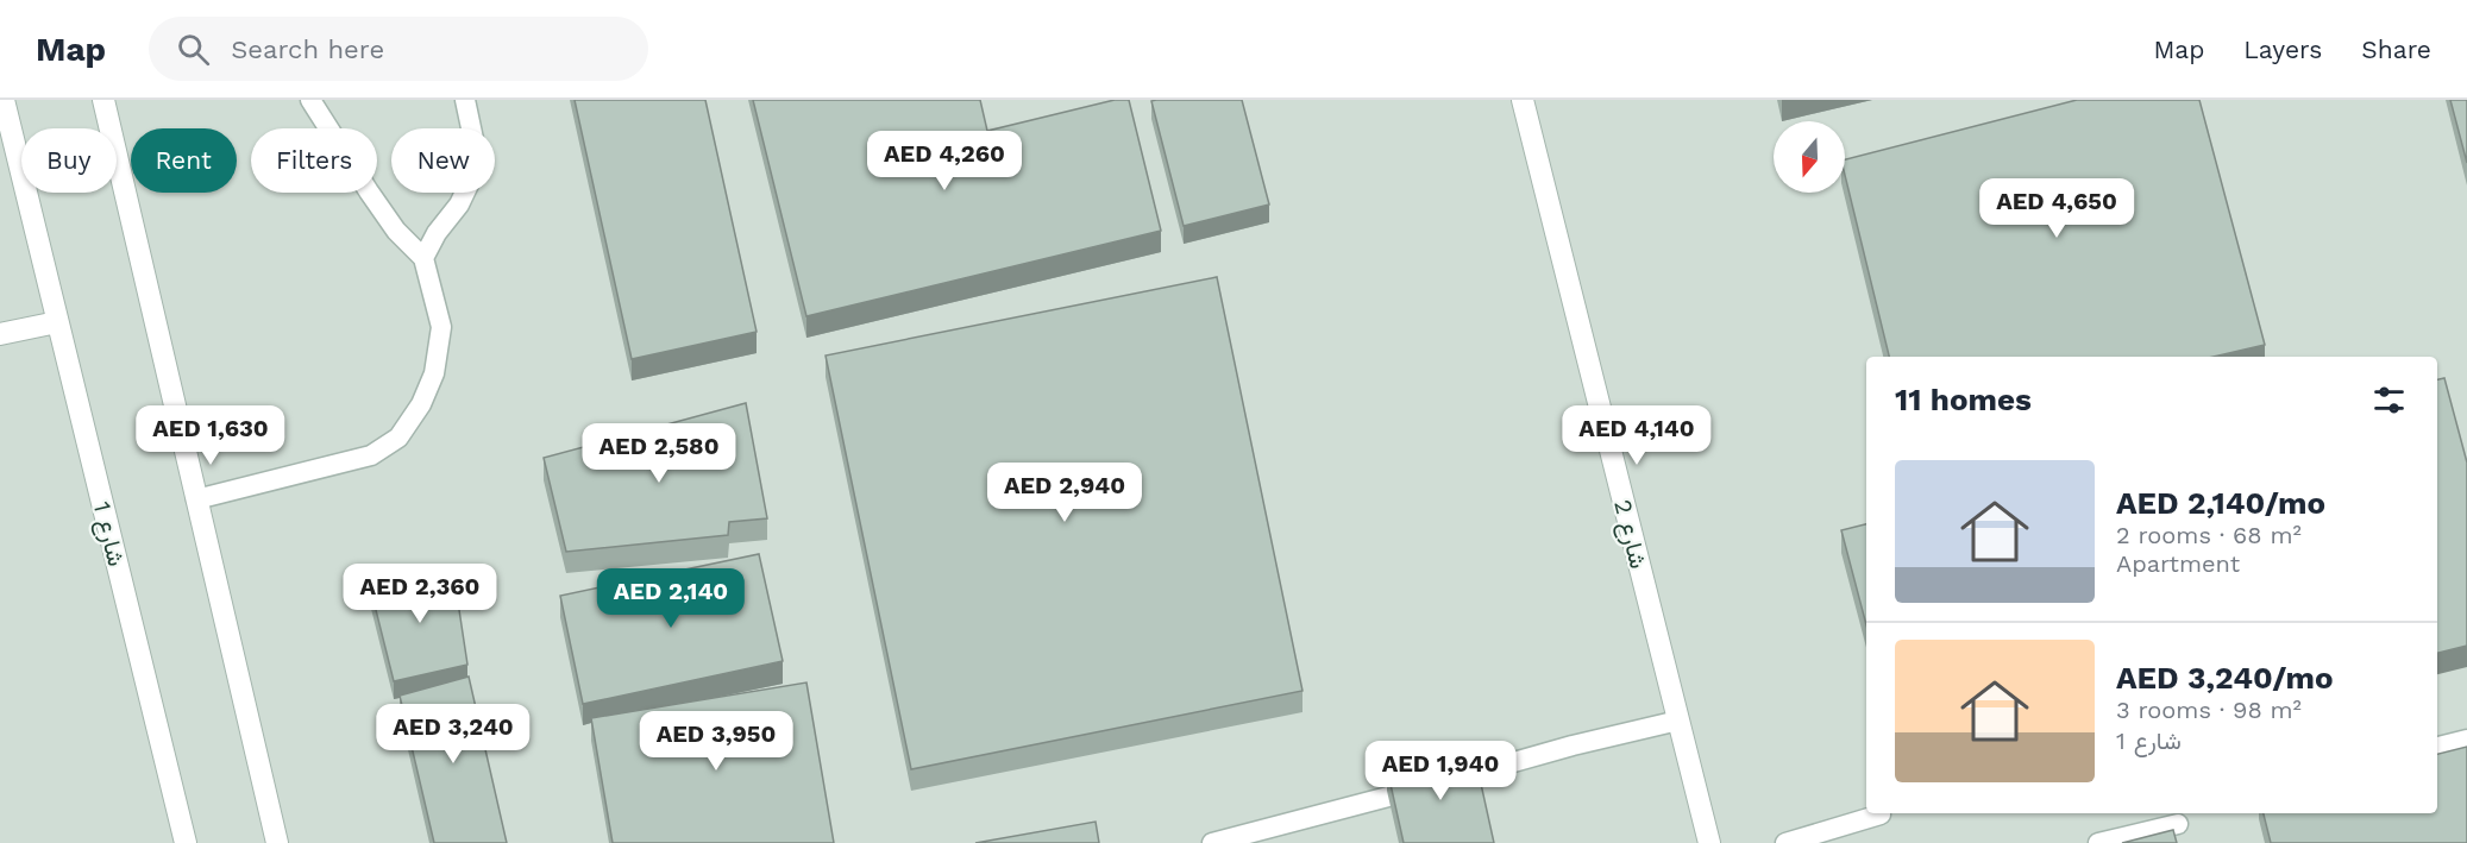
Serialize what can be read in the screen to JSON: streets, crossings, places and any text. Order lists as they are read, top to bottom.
{
  "streets": {
    "street": ["شارع 1", "شارع 2"]
  },
  "north": "bottom",
  "page": {
    "header": "Map",
    "search": "Search here",
    "nav": ["Map", "Layers", "Share"],
    "chip": [
      "Buy",
      "Rent",
      "Filters",
      "New"
    ],
    "price": [
      "AED 4,260",
      "AED 4,650",
      "AED 1,630",
      "AED 4,140",
      "AED 2,580",
      "AED 2,940",
      "AED 2,360",
      "AED 2,140",
      "AED 3,240",
      "AED 3,950",
      "AED 1,940"
    ],
    "heading": "11 homes",
    "list": [
      {
        "name": "AED 2,140/mo",
        "note": "2 rooms · 68 m² · Apartment"
      },
      {
        "name": "AED 3,240/mo",
        "note": "3 rooms · 98 m² · شارع 1"
      }
    ]
  }
}
